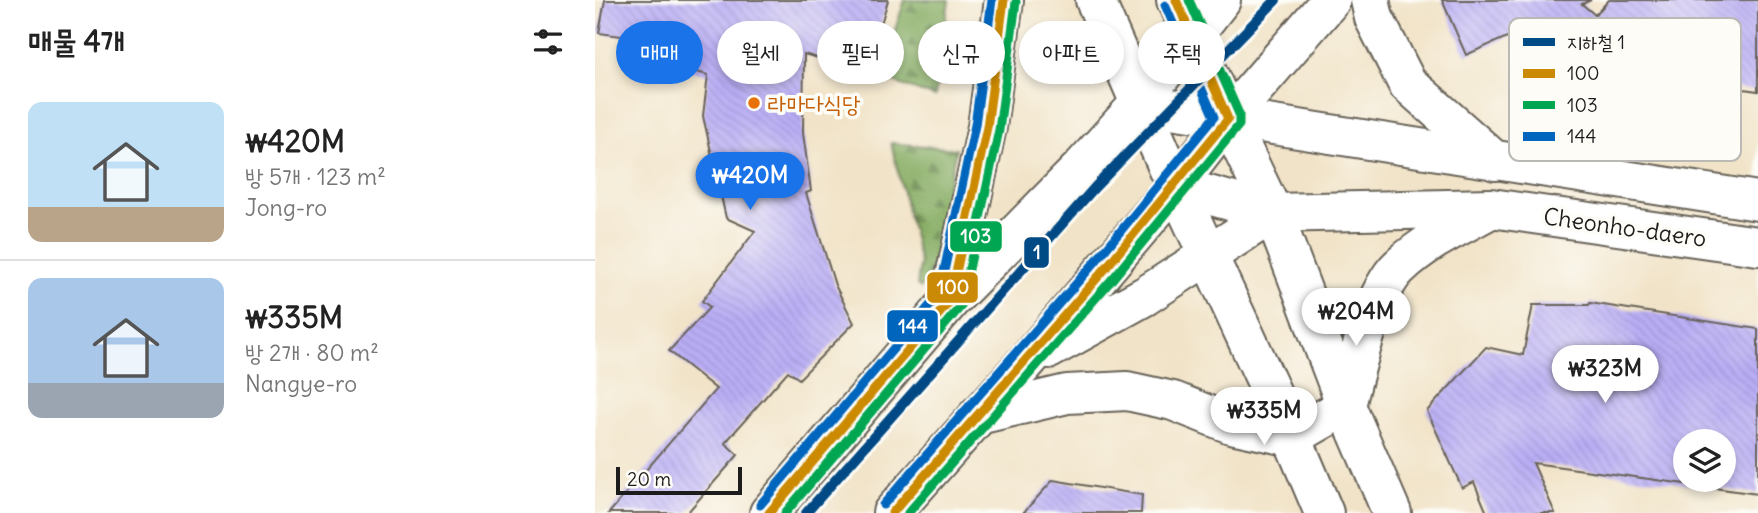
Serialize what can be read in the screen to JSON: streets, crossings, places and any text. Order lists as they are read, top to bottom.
{
  "streets": {
    "main road": ["Cheonho-daero"]
  },
  "places": ["라마다식당"],
  "lines": [
    "metro line 1",
    "transit line 100",
    "transit line 103",
    "transit line 144"
  ],
  "legend": [
    "지하철 1",
    "100",
    "103",
    "144"
  ],
  "scale_bar": "20 m",
  "page": {
    "heading": "매물 4개",
    "chip": [
      "매매",
      "월세",
      "필터",
      "신규",
      "아파트",
      "주택"
    ],
    "list": [
      {
        "name": "₩420M",
        "note": "방 5개 · 123 m² · Jong-ro"
      },
      {
        "name": "₩335M",
        "note": "방 2개 · 80 m² · Nangye-ro"
      }
    ],
    "price": [
      "₩420M",
      "₩204M",
      "₩323M",
      "₩335M"
    ],
    "scale": "20 m"
  }
}
